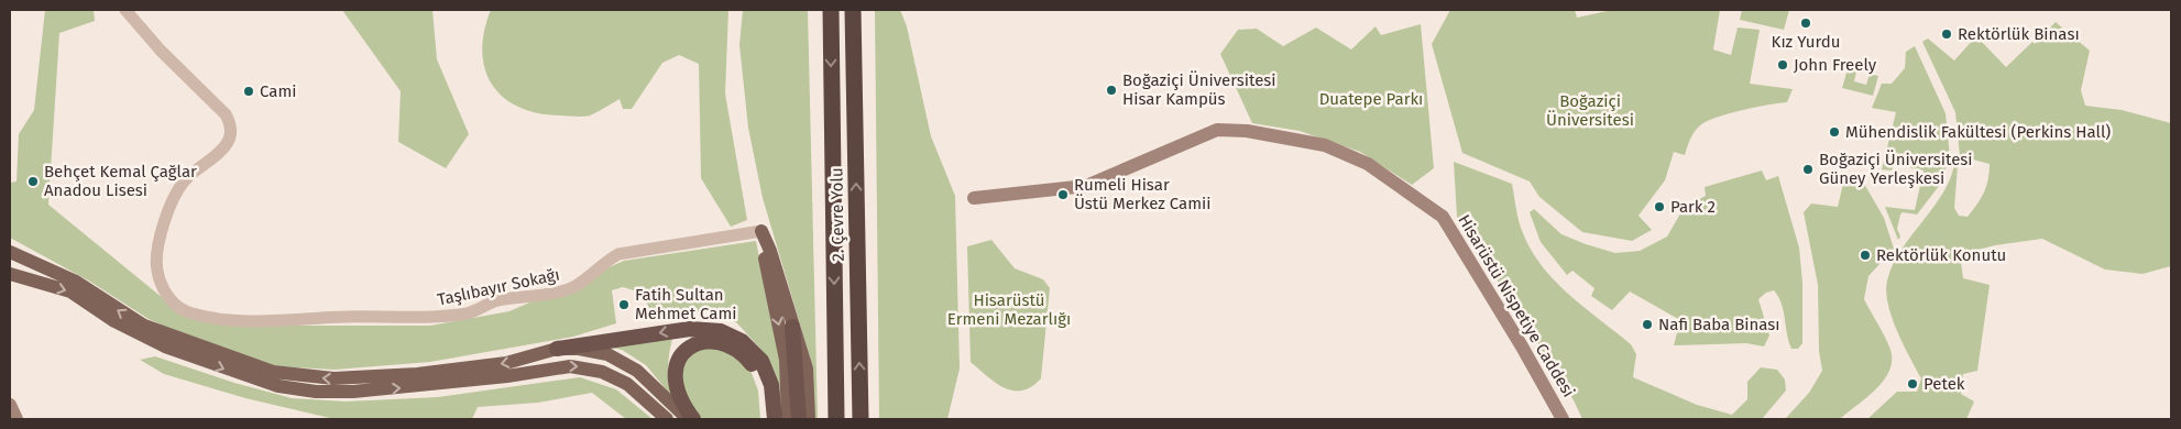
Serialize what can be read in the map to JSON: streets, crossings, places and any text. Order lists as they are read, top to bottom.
{
  "streets": {
    "highway": ["2. Çevre Yolu"],
    "main road": ["Hisarüstü Nispetiye Caddesi"],
    "street": ["Taşlıbayır Sokağı"]
  },
  "parks": ["Duatepe Parkı", "Boğaziçi Üniversitesi", "Hisarüstü Ermeni Mezarlığı"],
  "places": [
    "Kız Yurdu",
    "Rektörlük Binası",
    "John Freely",
    "Boğaziçi Üniversitesi Hisar Kampüs",
    "Cami",
    "Mühendislik Fakültesi (Perkins Hall)",
    "Boğaziçi Üniversitesi Güney Yerleşkesi",
    "Behçet Kemal Çağlar Anadou Lisesi",
    "Rumeli Hisar Üstü Merkez Camii",
    "Park 2",
    "Rektörlük Konutu",
    "Fatih Sultan Mehmet Cami",
    "Nafi Baba Binası",
    "Petek"
  ]
}
